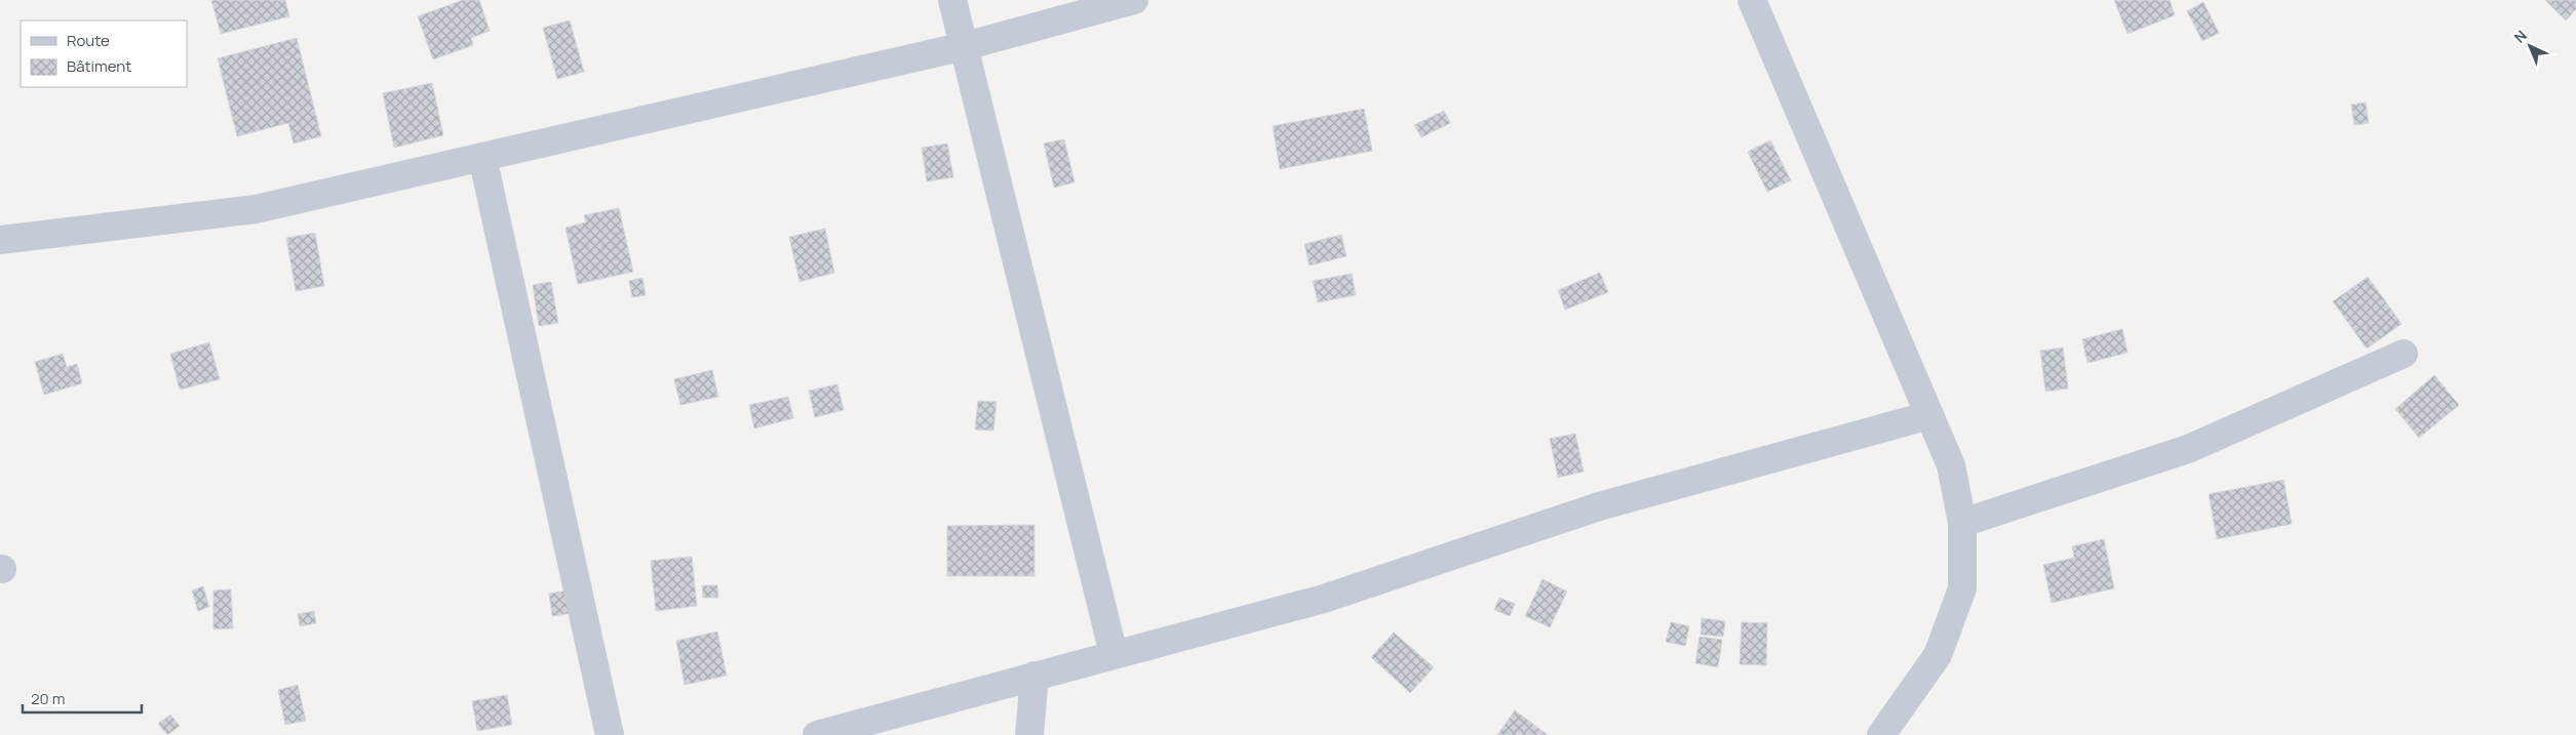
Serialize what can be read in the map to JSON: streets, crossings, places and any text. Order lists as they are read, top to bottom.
{
  "legend": ["Route", "Bâtiment"],
  "scale_bar": "20 m",
  "north": "top left"
}
